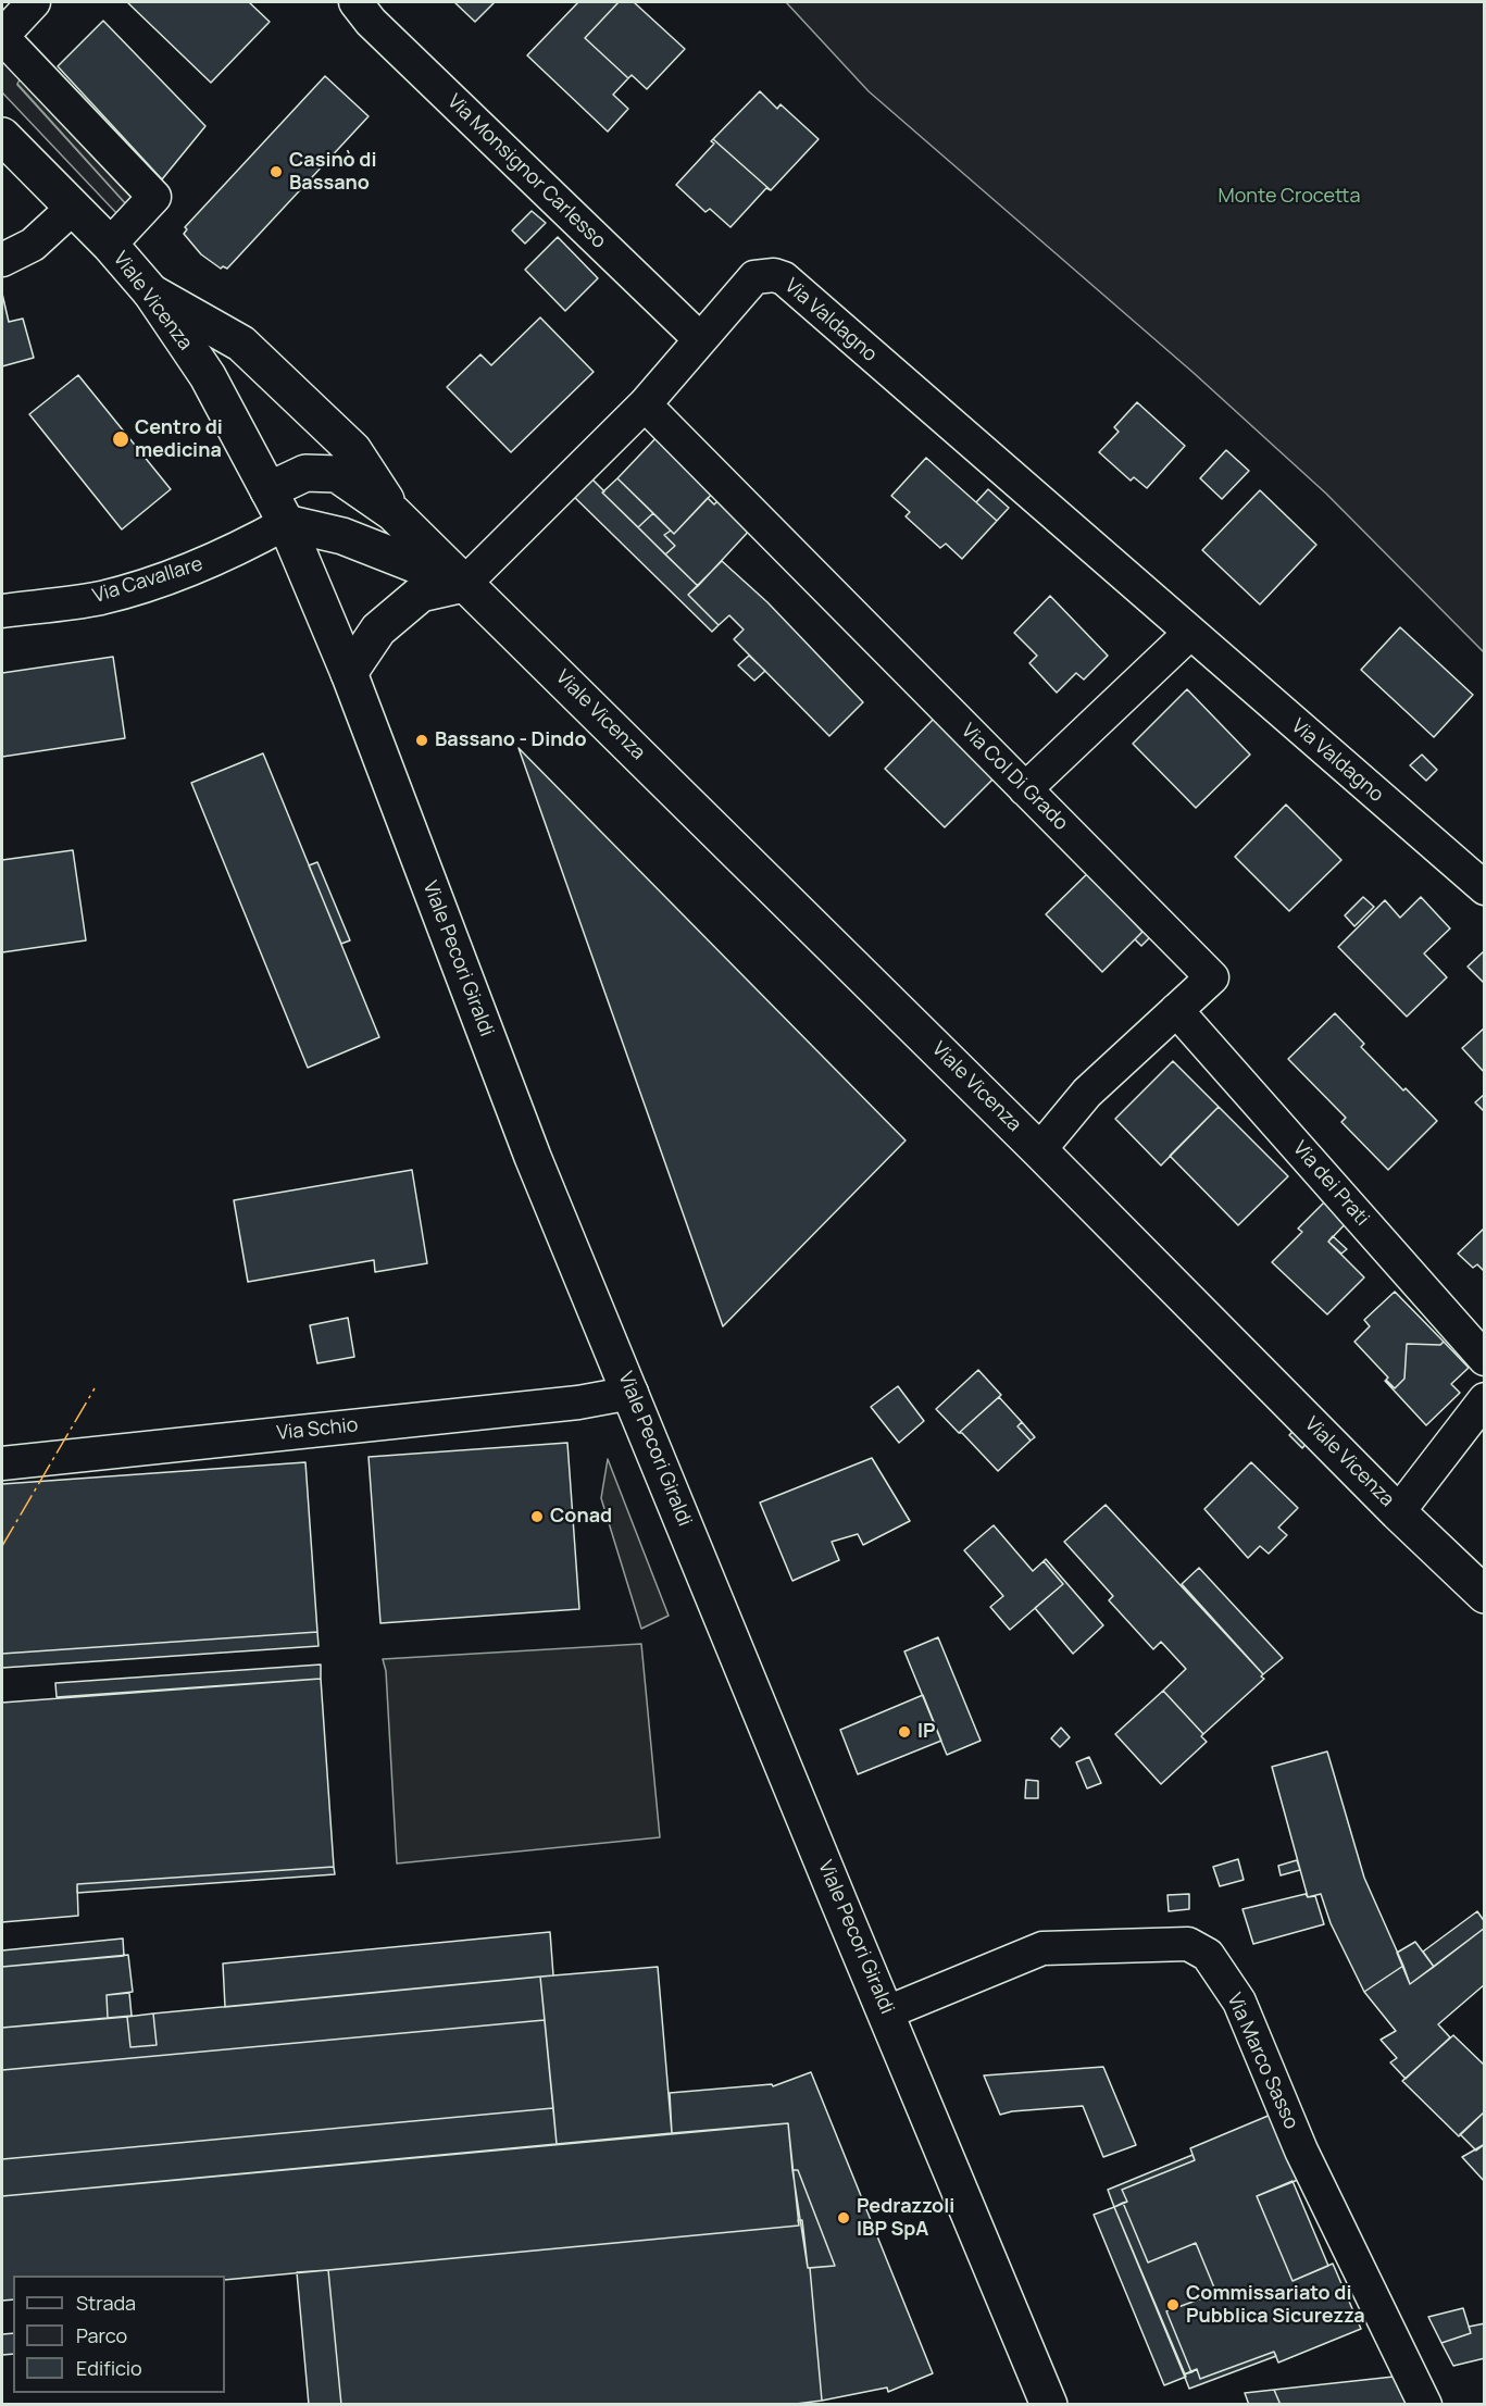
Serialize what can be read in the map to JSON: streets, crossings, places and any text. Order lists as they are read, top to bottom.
{
  "streets": {
    "main road": ["Viale Vicenza", "Viale Pecori Giraldi"],
    "street": [
      "Via Monsignor Carlesso",
      "Via Valdagno",
      "Via Cavallare",
      "Via Col Di Grado",
      "Via dei Prati",
      "Via Schio",
      "Via Marco Sasso"
    ]
  },
  "crossings": [
    ["Via Monsignor Carlesso", "Via Valdagno"],
    ["Viale Vicenza", "Via Valdagno"],
    ["Viale Vicenza", "Via Col Di Grado"],
    ["Viale Vicenza", "Viale Pecori Giraldi"],
    ["Via Valdagno", "Via Col Di Grado"],
    ["Via Cavallare", "Viale Pecori Giraldi"],
    ["Via Col Di Grado", "Via dei Prati"],
    ["Viale Pecori Giraldi", "Via Schio"],
    ["Viale Pecori Giraldi", "Via Marco Sasso"]
  ],
  "parks": ["Monte Crocetta"],
  "places": [
    "Casinò di Bassano",
    "Centro di medicina",
    "Bassano - Dindo",
    "Conad",
    "IP",
    "Pedrazzoli IBP SpA",
    "Commissariato di Pubblica Sicurezza"
  ],
  "legend": ["Strada", "Parco", "Edificio"]
}
